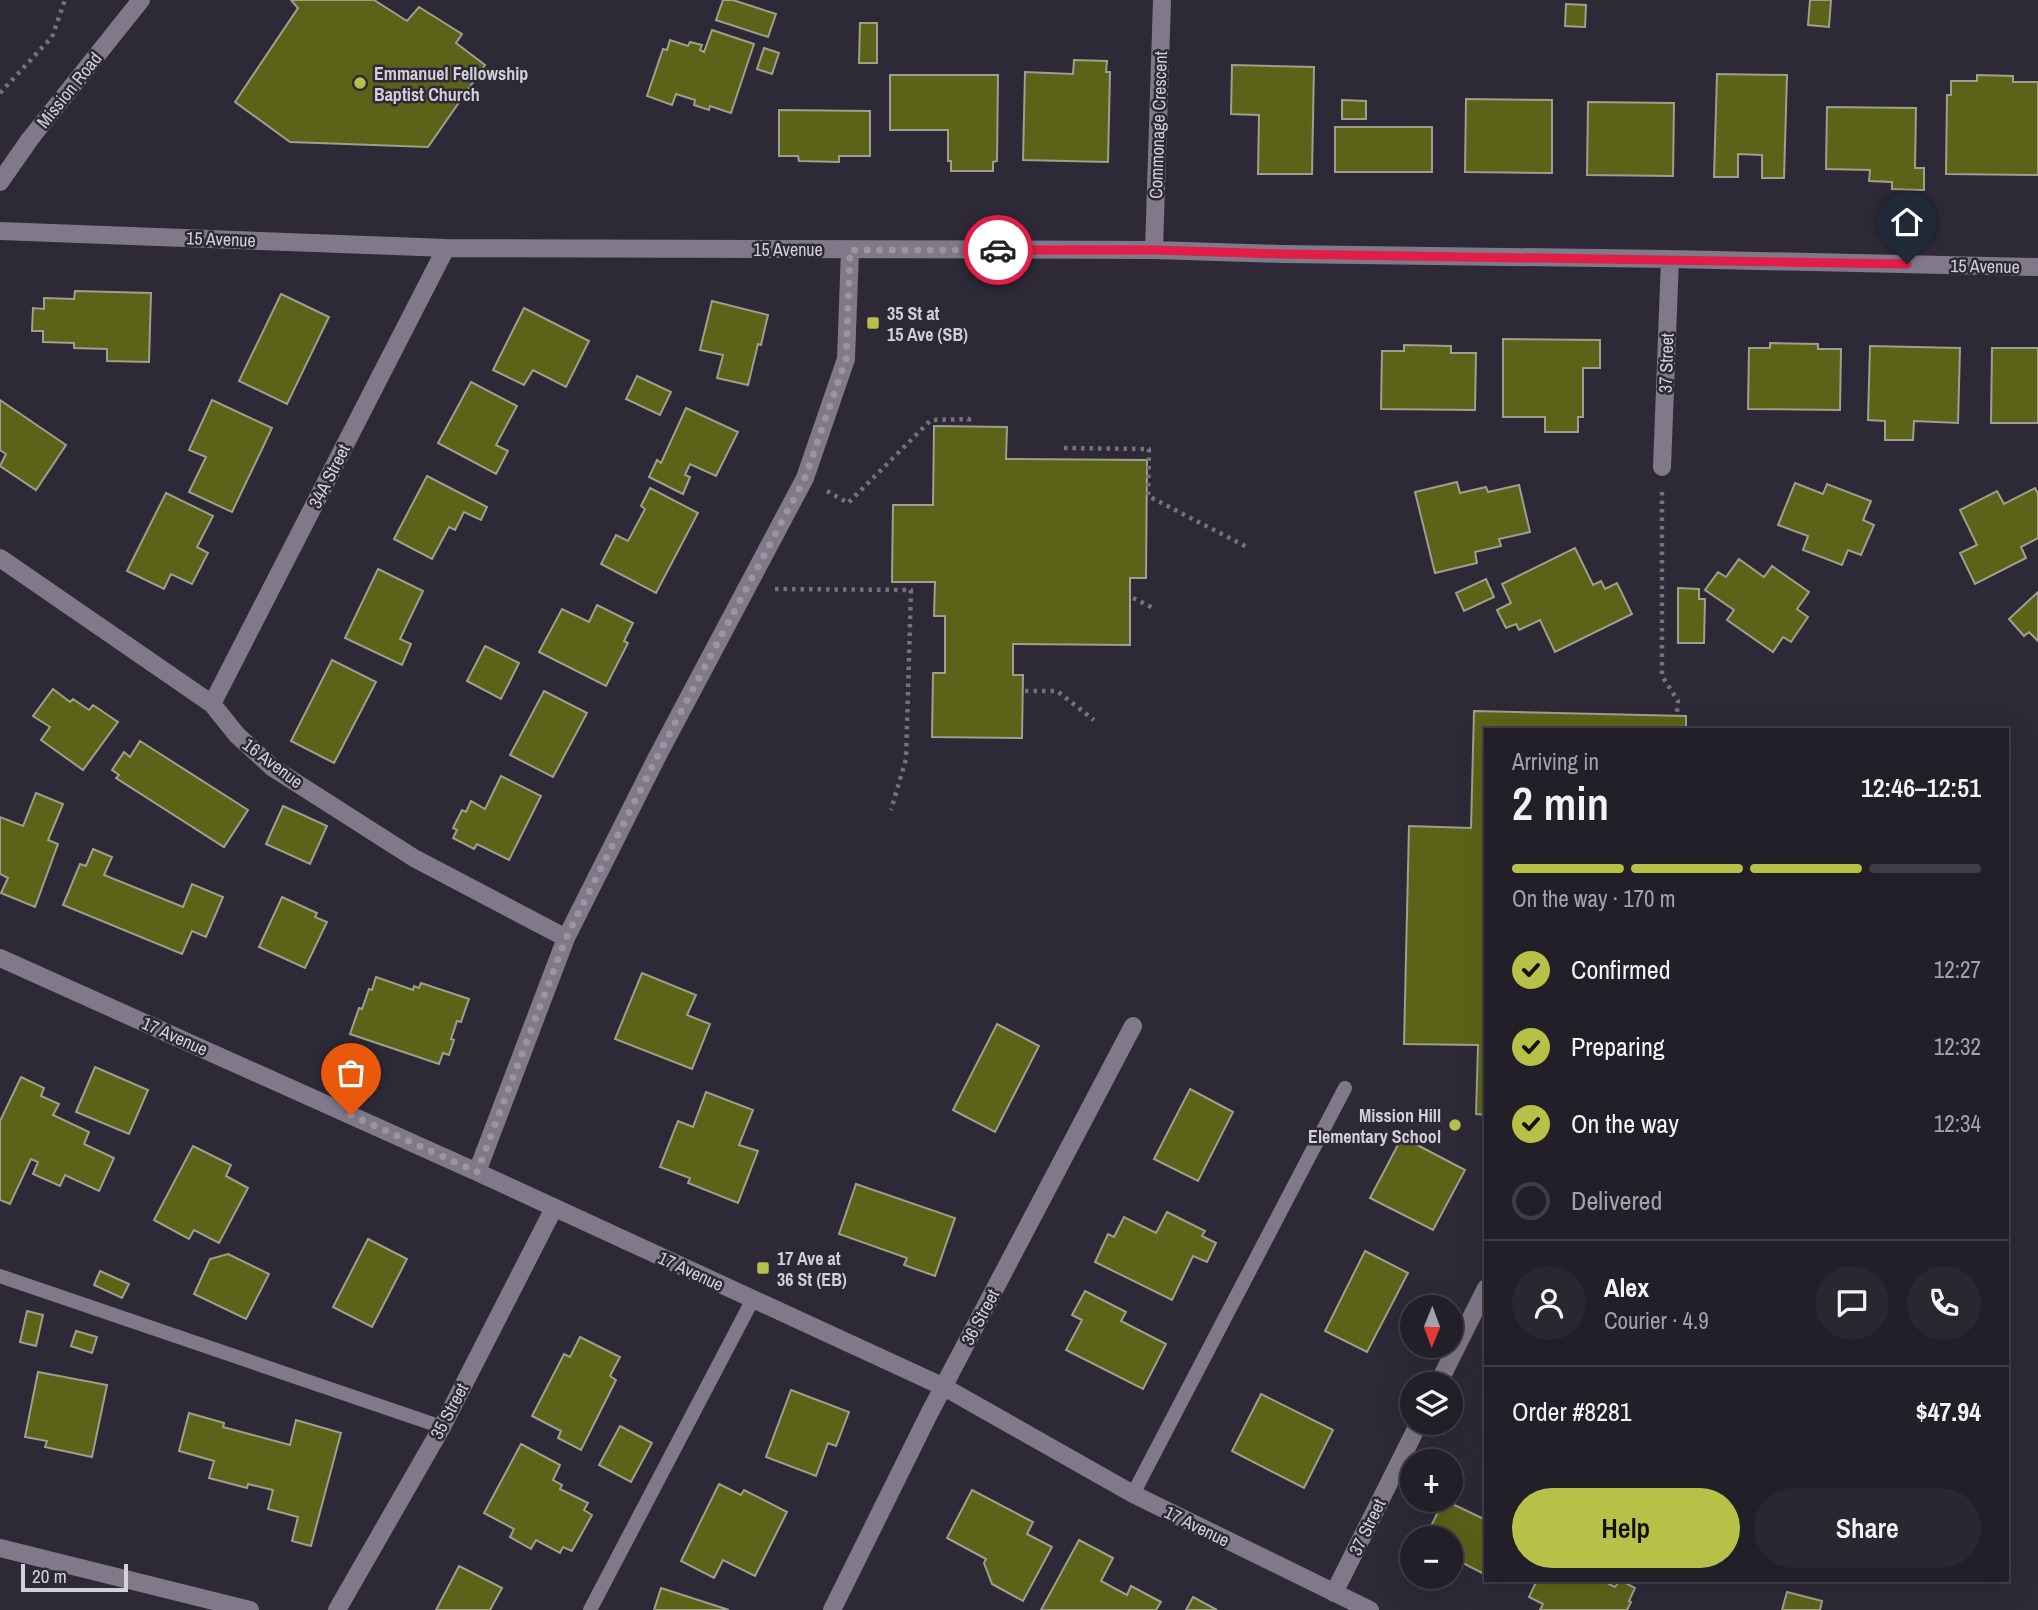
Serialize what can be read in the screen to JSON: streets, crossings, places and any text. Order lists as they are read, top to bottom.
{
  "streets": {
    "street": [
      "Mission Road",
      "Commonage Crescent",
      "15 Avenue",
      "37 Street",
      "34A Street",
      "16 Avenue",
      "17 Avenue",
      "36 Street",
      "35 Street"
    ]
  },
  "crossings": [
    ["Commonage Crescent", "15 Avenue"],
    ["15 Avenue", "37 Street"],
    ["15 Avenue", "34A Street"],
    ["37 Street", "17 Avenue"],
    ["34A Street", "16 Avenue"],
    ["17 Avenue", "36 Street"],
    ["17 Avenue", "35 Street"]
  ],
  "places": {
    "other": ["Emmanuel Fellowship Baptist Church", "Mission Hill Elementary School"],
    "transit": ["35 St at 15 Ave (SB)", "17 Ave at 36 St (EB)"]
  },
  "scale_bar": "20 m",
  "north": "bottom",
  "page": {
    "heading": ["2 min", "Arriving in", "12:46–12:51"],
    "panel": [
      "Alex",
      "Courier · 4.9",
      "Order #8281",
      "$47.94"
    ],
    "bar": "On the way · 170 m",
    "list": [
      ["Confirmed", "12:27"],
      ["Preparing", "12:32"],
      ["On the way", "12:34"],
      "Delivered"
    ],
    "map_buttons": ["+", "−"],
    "buttons": ["Help", "Share"],
    "scale": "20 m"
  }
}
